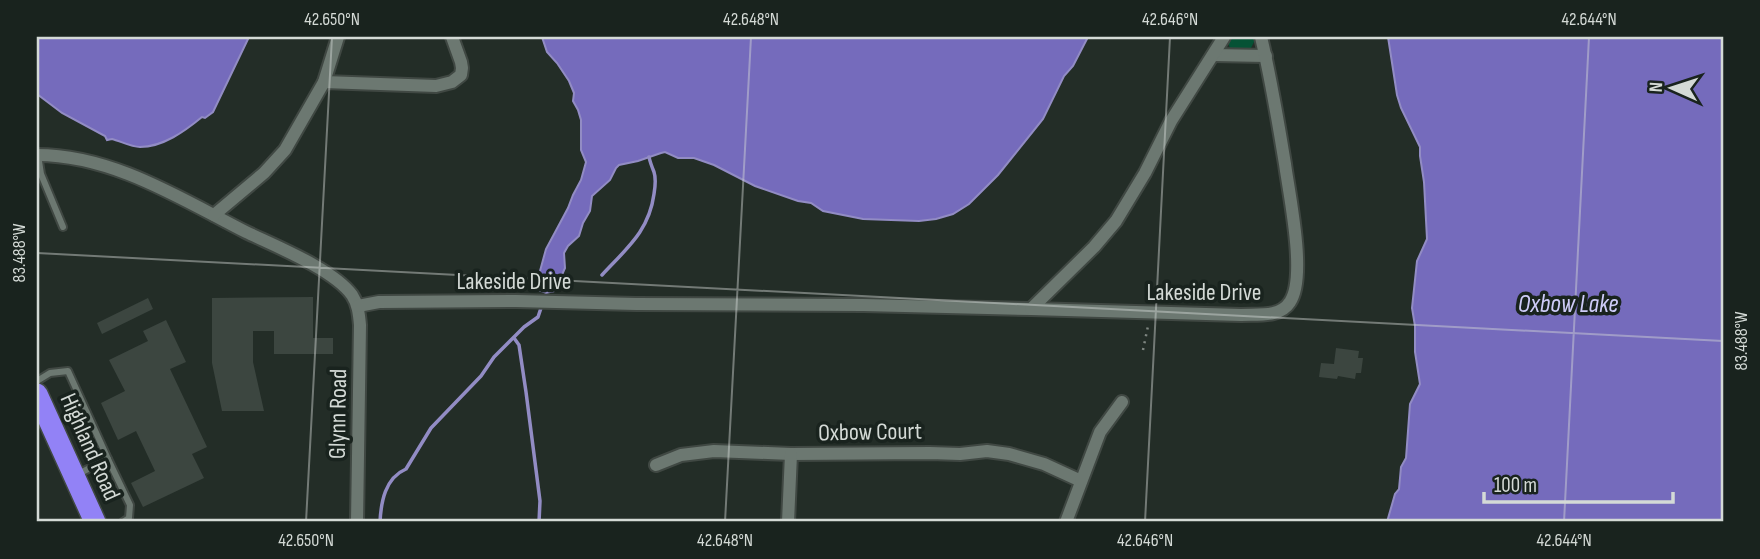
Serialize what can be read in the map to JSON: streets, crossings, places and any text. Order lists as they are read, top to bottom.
{
  "streets": {
    "highway": ["Highland Road"],
    "street": ["Lakeside Drive", "Glynn Road", "Oxbow Court"]
  },
  "crossings": [
    ["Lakeside Drive", "Glynn Road"]
  ],
  "water": ["Oxbow Lake"],
  "scale_bar": "100 m",
  "north": "left",
  "coordinates": [
    "42.650°N",
    "42.648°N",
    "42.646°N",
    "42.644°N",
    "83.488°W"
  ]
}
